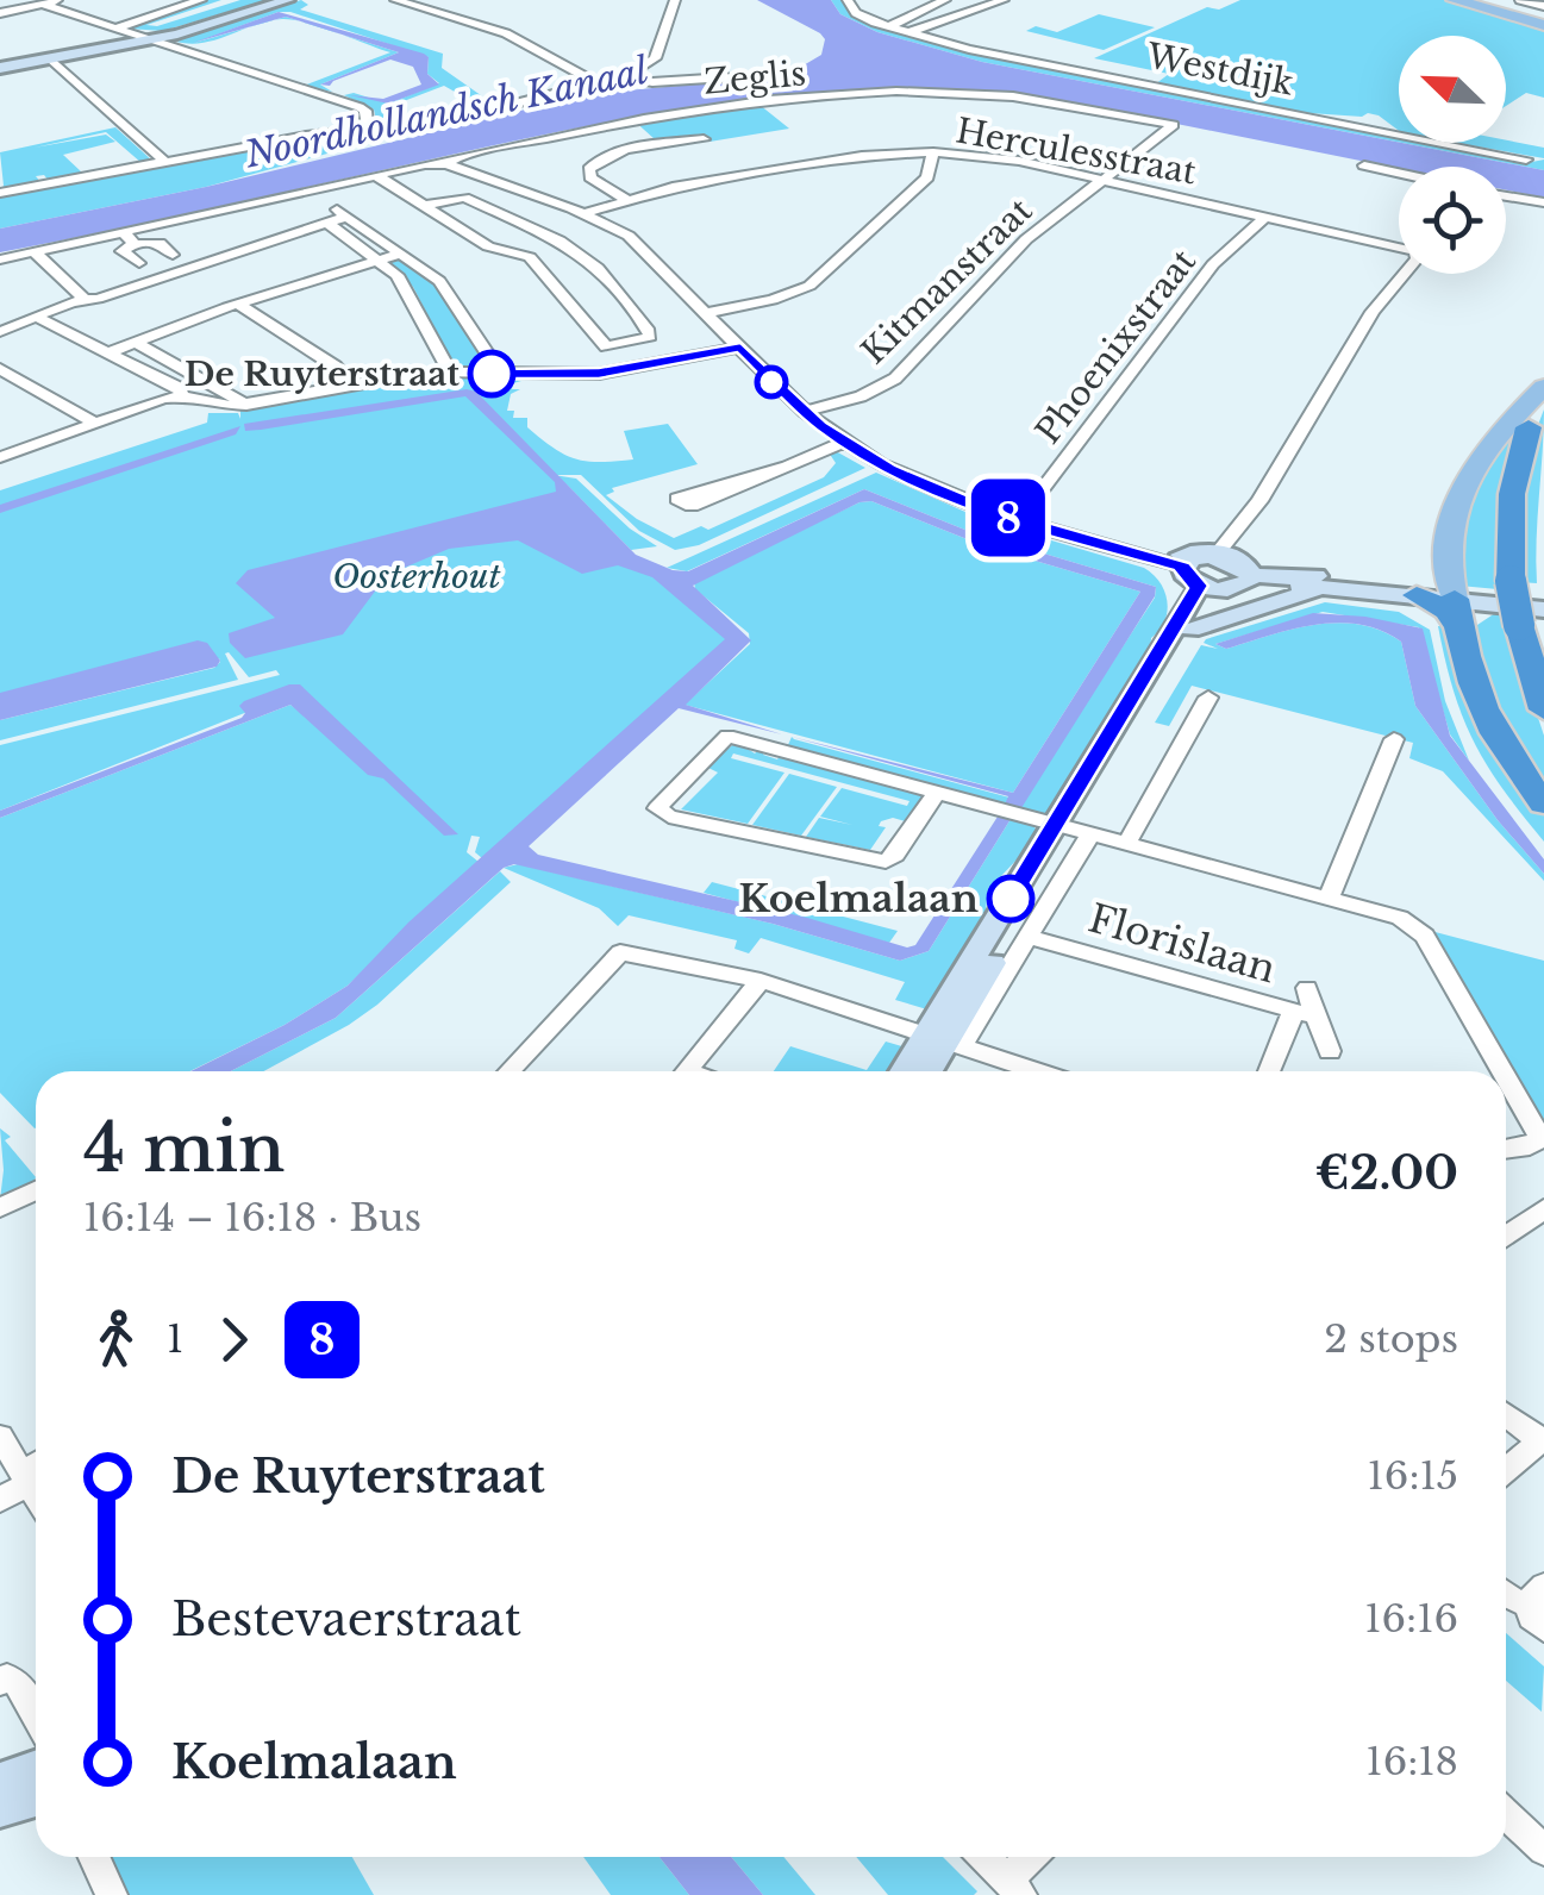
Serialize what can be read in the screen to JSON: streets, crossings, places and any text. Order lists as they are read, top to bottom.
{
  "streets": {
    "street": [
      "Westdijk",
      "Zeglis",
      "Herculesstraat",
      "Kitmanstraat",
      "Phoenixstraat",
      "Florislaan"
    ]
  },
  "crossings": [
    ["Zeglis", "Kitmanstraat"],
    ["Herculesstraat", "Kitmanstraat"],
    ["Herculesstraat", "Phoenixstraat"]
  ],
  "water": ["Noordhollandsch Kanaal"],
  "parks": ["Oosterhout"],
  "places": ["De Ruyterstraat", "Koelmalaan"],
  "lines": ["bus line 8"],
  "north": "top left",
  "page": {
    "on_map": "8",
    "heading": ["4 min", "16:14 – 16:18 · Bus", "€2.00"],
    "legs": ["1", "8", "2 stops"],
    "list": [
      {
        "name": "De Ruyterstraat",
        "value": "16:15"
      },
      {
        "name": "Bestevaerstraat",
        "value": "16:16"
      },
      {
        "name": "Koelmalaan",
        "value": "16:18"
      }
    ]
  }
}
